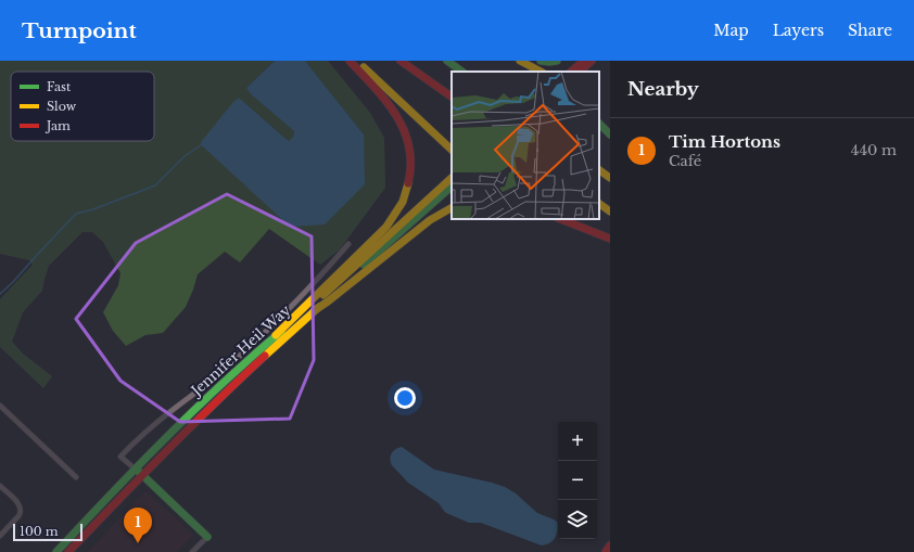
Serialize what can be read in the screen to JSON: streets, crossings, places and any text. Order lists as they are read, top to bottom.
{
  "streets": {
    "main road": ["Jennifer Heil Way"]
  },
  "legend": ["Fast", "Slow", "Jam"],
  "scale_bar": "100 m",
  "page": {
    "header": "Turnpoint",
    "nav": ["Map", "Layers", "Share"],
    "heading": "Nearby",
    "list": [
      {
        "mark": "1",
        "name": "Tim Hortons",
        "note": "Café",
        "value": "440 m"
      }
    ],
    "map_buttons": ["+", "−"],
    "pins": "1",
    "scale": "100 m"
  }
}
